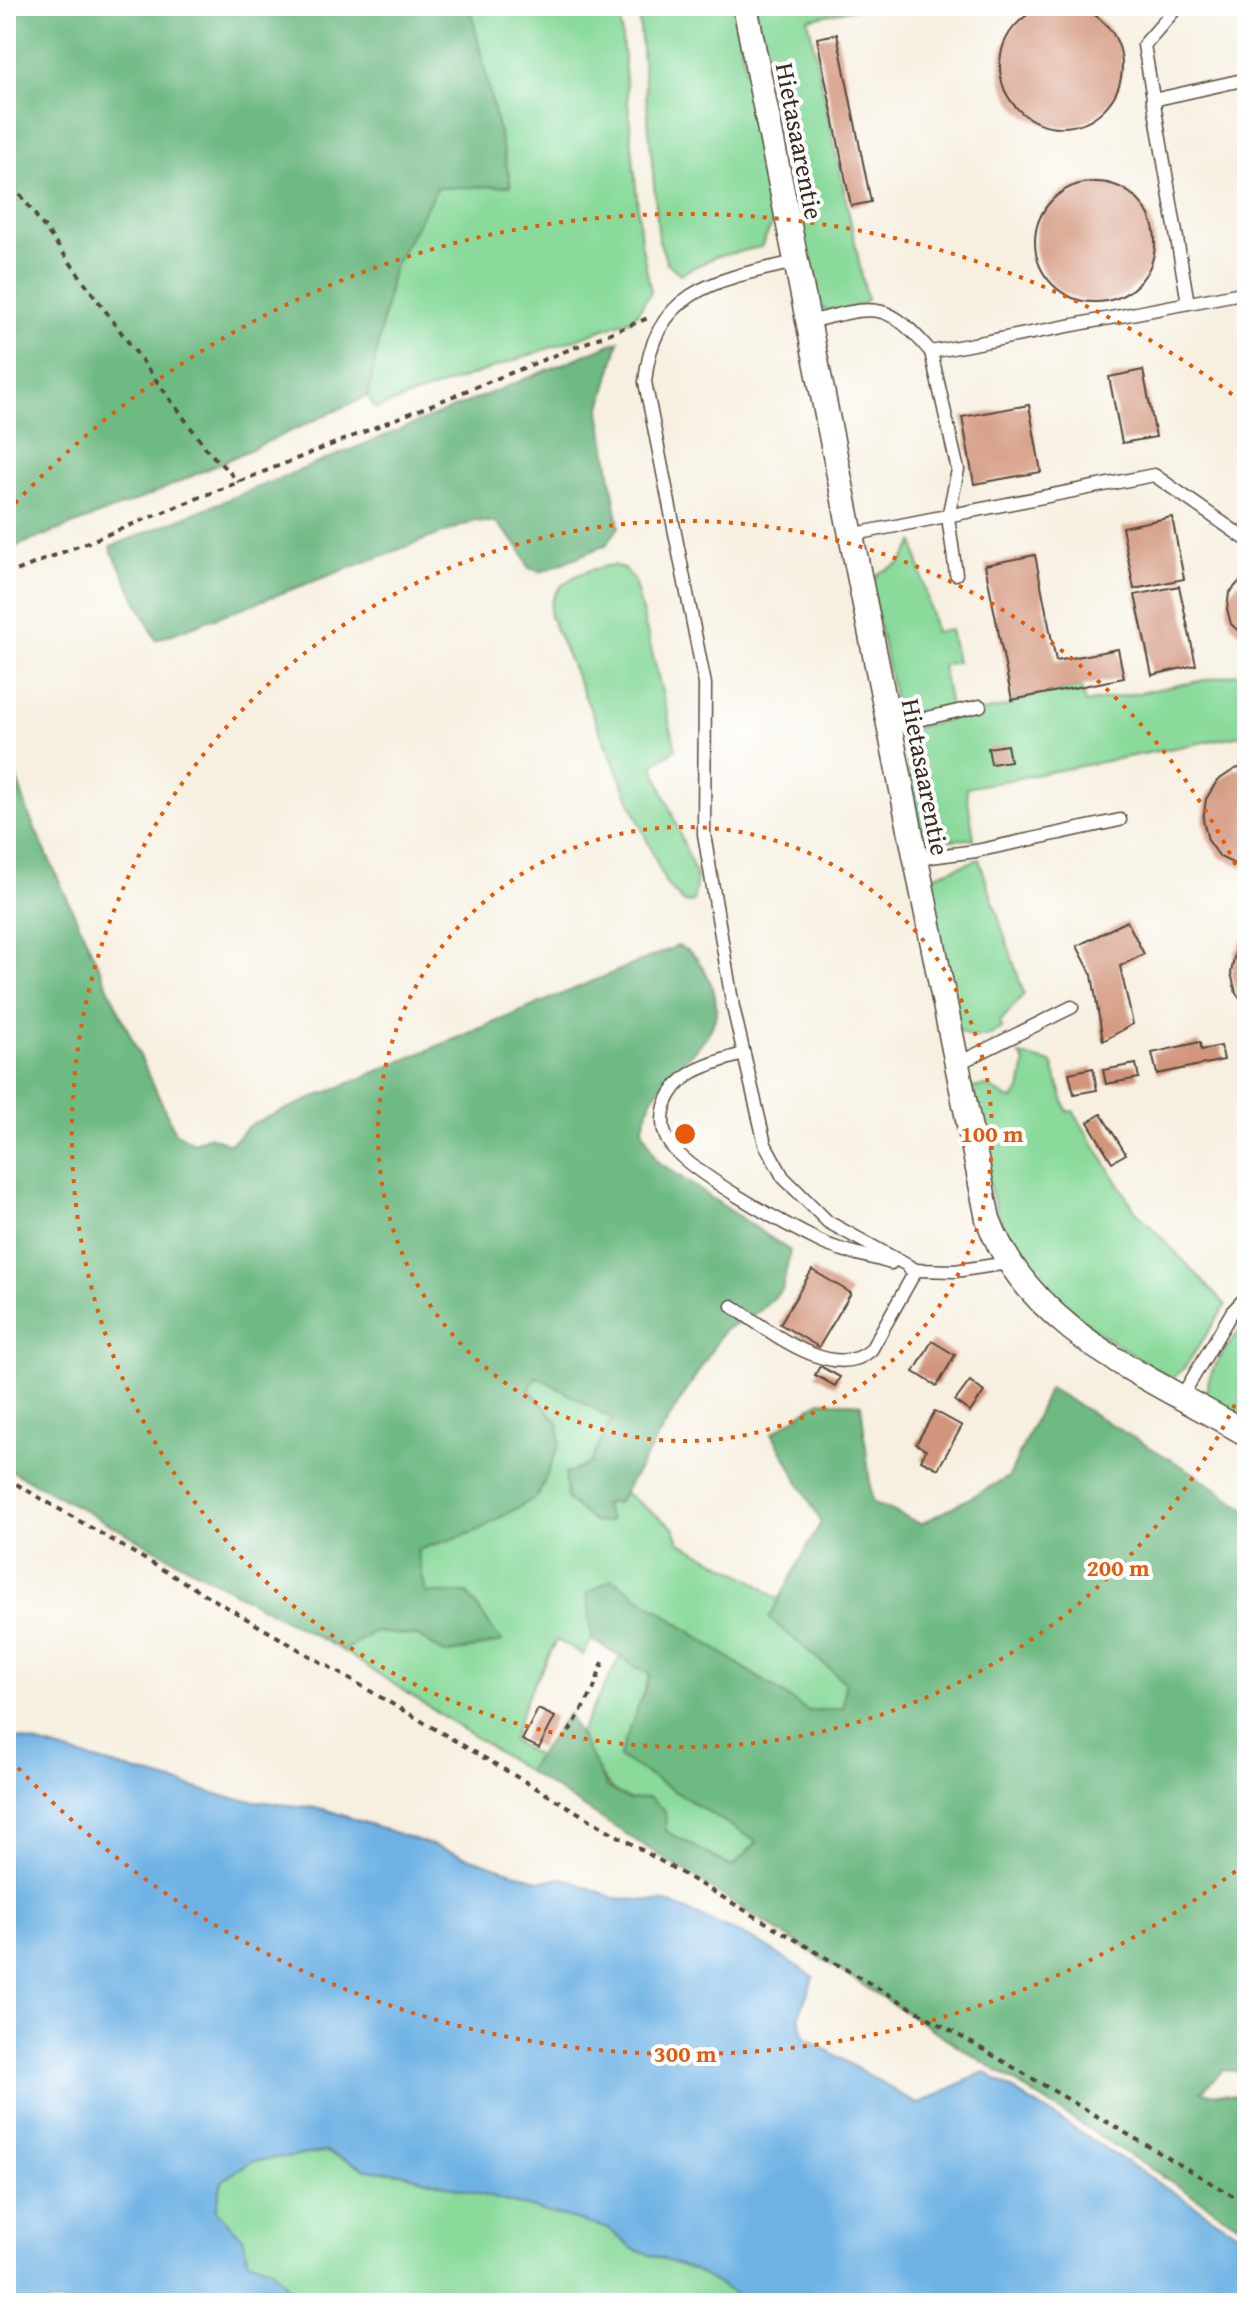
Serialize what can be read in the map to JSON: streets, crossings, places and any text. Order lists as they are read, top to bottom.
{
  "streets": {
    "street": ["Hietasaarentie"]
  },
  "rings": ["100 m", "200 m", "300 m"]
}
